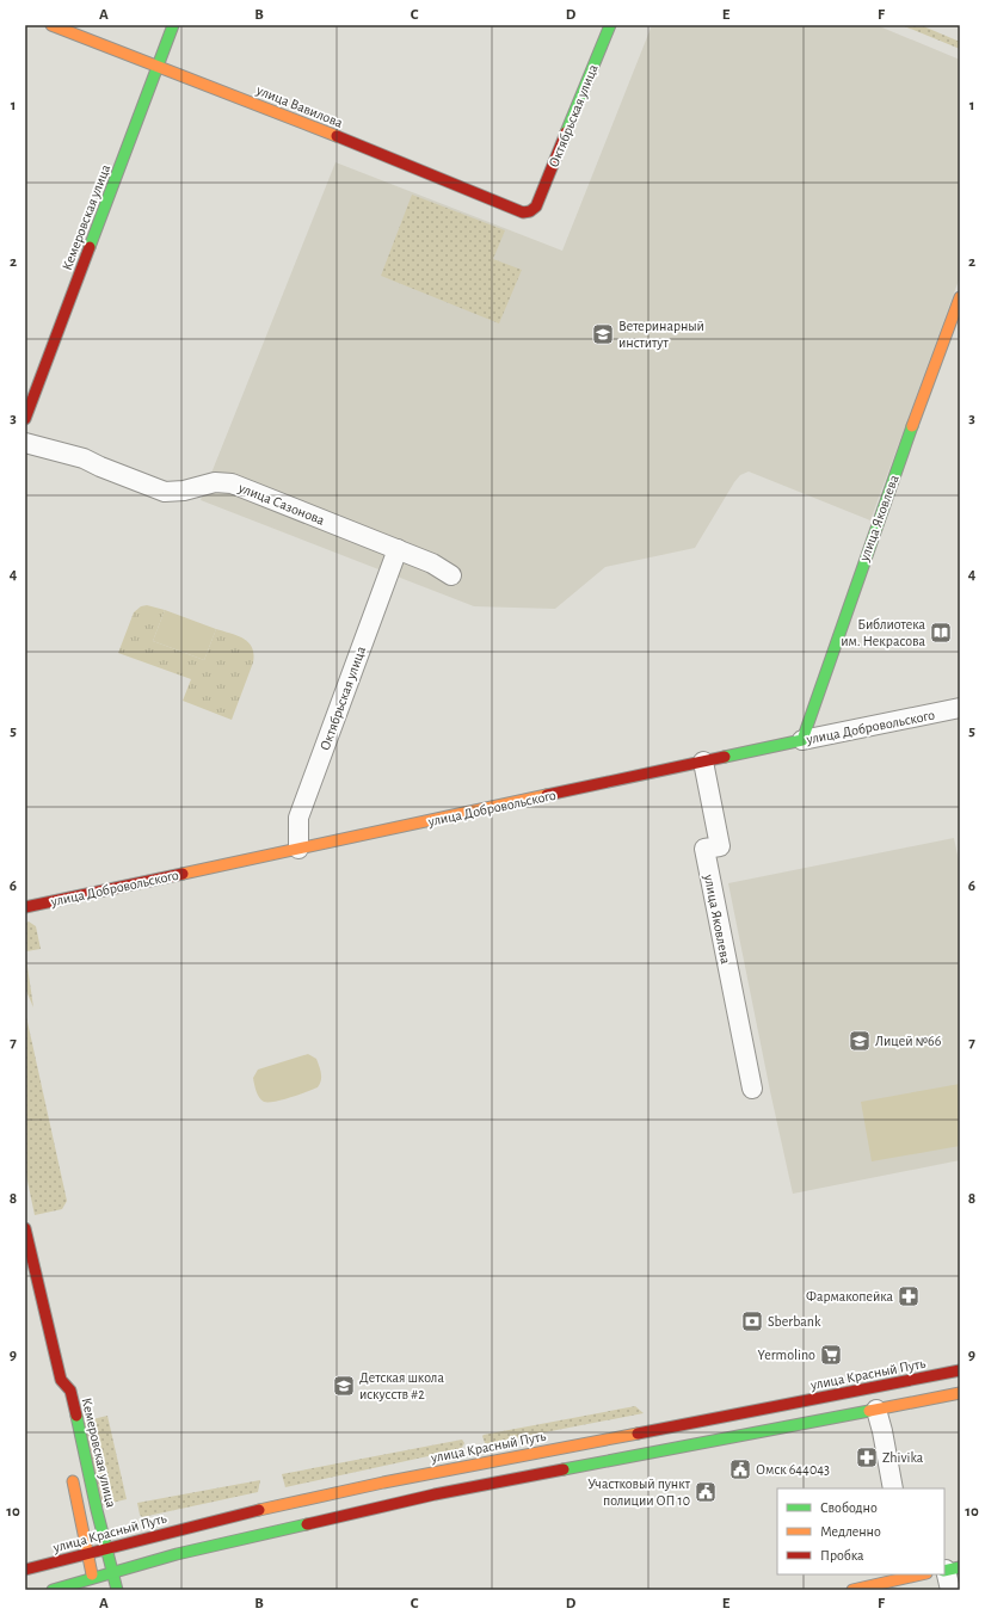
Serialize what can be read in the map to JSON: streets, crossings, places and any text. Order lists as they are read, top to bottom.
{
  "streets": {
    "main road": [
      "улица Вавилова",
      "Октябрьская улица",
      "Кемеровская улица",
      "улица Яковлева",
      "улица Добровольского",
      "улица Красный Путь"
    ],
    "street": ["улица Сазонова"]
  },
  "crossings": [
    ["улица Вавилова", "Октябрьская улица"],
    ["улица Вавилова", "Кемеровская улица"],
    ["Октябрьская улица", "улица Сазонова"],
    ["Октябрьская улица", "улица Добровольского"],
    ["Кемеровская улица", "улица Красный Путь"],
    ["улица Яковлева", "улица Добровольского"]
  ],
  "places": {
    "school or university": ["Ветеринарный институт", "Лицей №66", "Детская школа искусств #2"],
    "library": ["Библиотека им. Некрасова"],
    "pharmacy": ["Фармакопейка", "Zhivika"],
    "bank": ["Sberbank"],
    "supermarket": ["Yermolino"],
    "public building": ["Омск 644043", "Участковый пункт полиции ОП 10"]
  },
  "legend": ["Свободно", "Медленно", "Пробка"],
  "grid": {
    "columns": [
      "A",
      "B",
      "C",
      "D",
      "E",
      "F"
    ],
    "rows": [
      "1",
      "2",
      "3",
      "4",
      "5",
      "6",
      "7",
      "8",
      "9",
      "10"
    ]
  }
}
